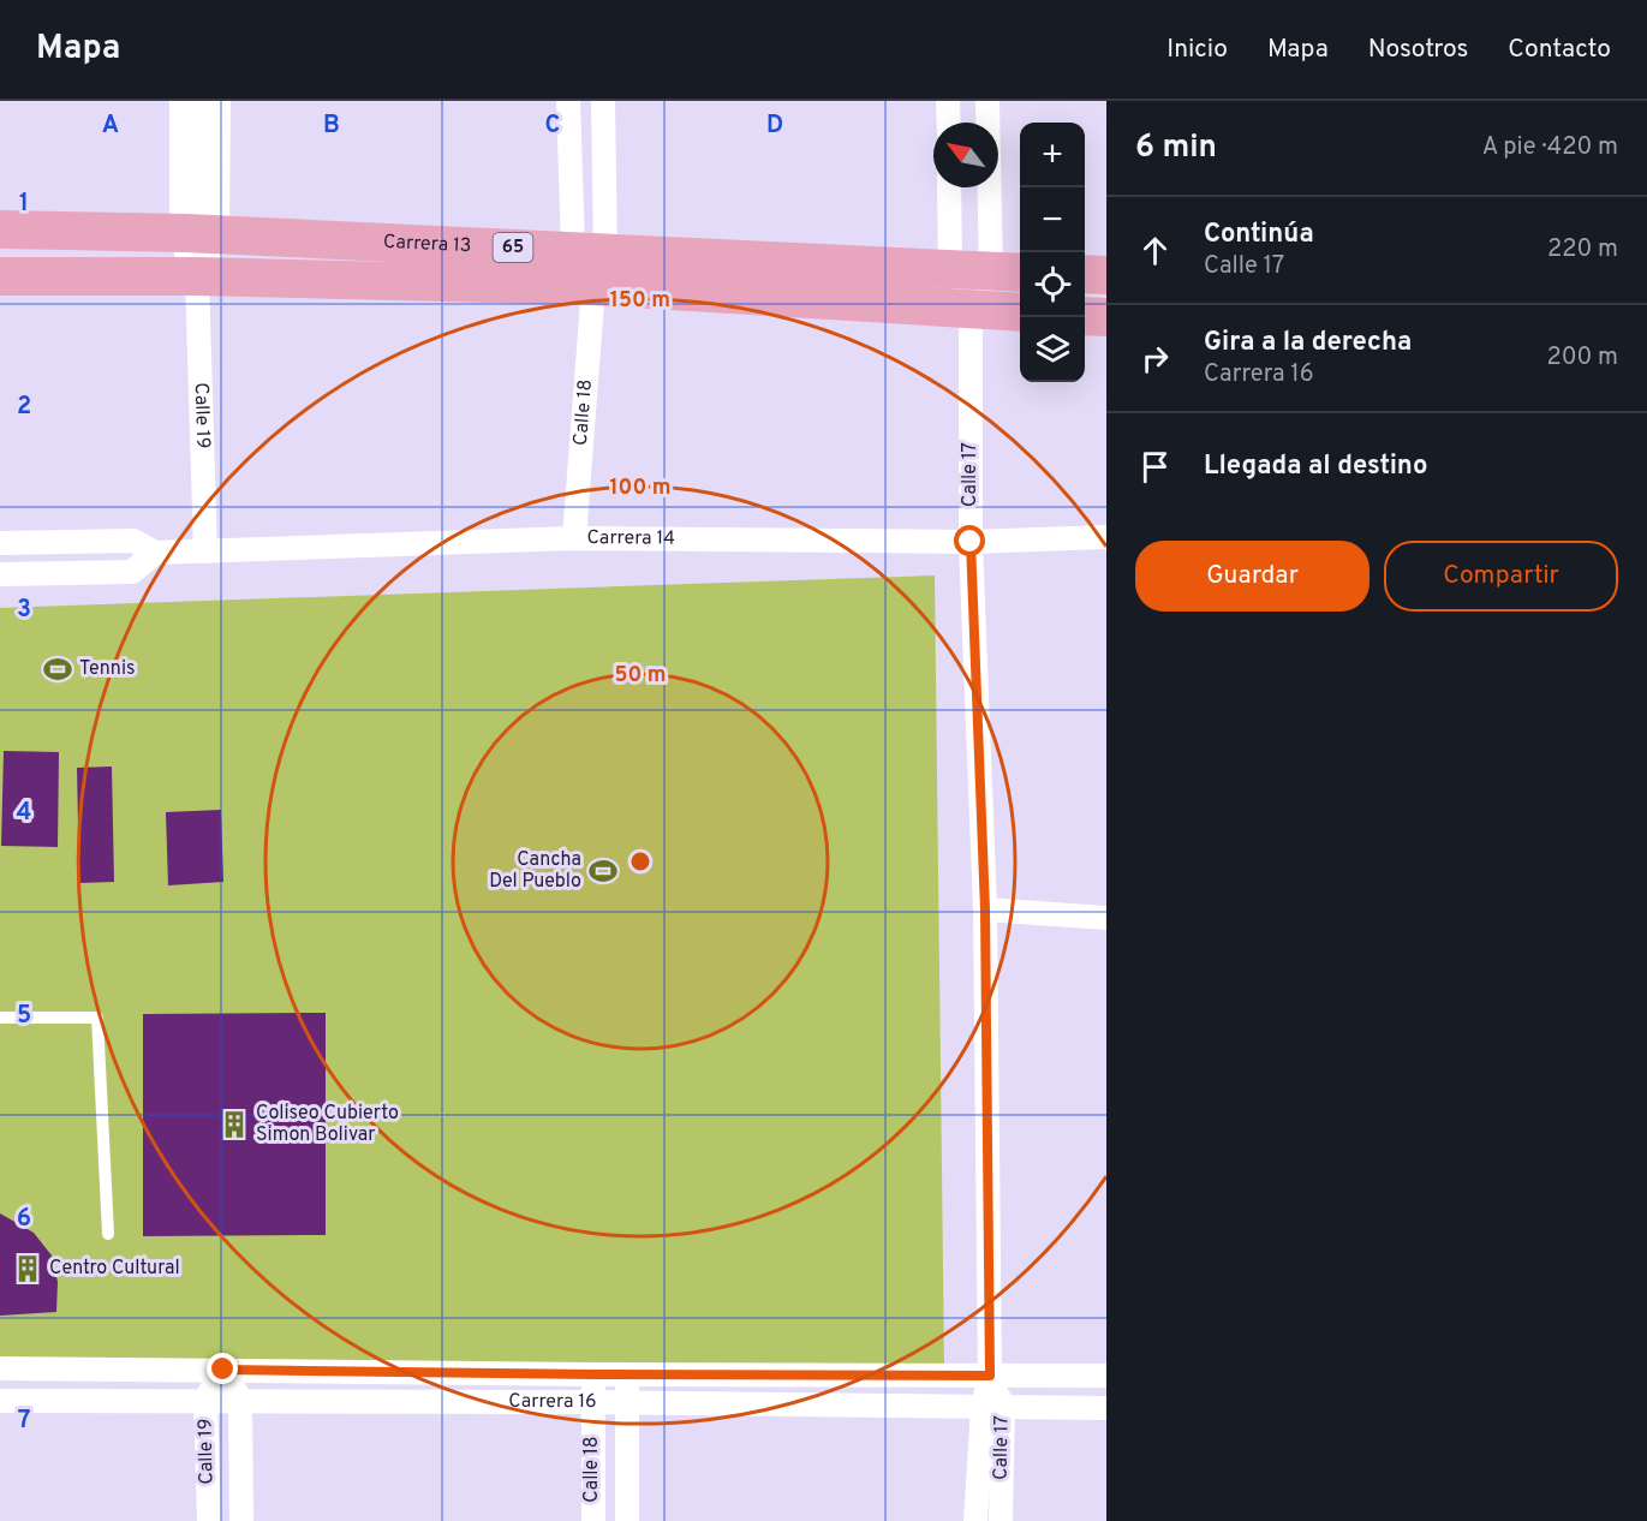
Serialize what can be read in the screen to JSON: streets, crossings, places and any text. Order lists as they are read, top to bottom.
{
  "streets": {
    "main road": ["Carrera 13", "65"],
    "street": [
      "Calle 18",
      "Calle 19",
      "Calle 17",
      "Carrera 14",
      "Carrera 16"
    ]
  },
  "crossings": [
    ["Carrera 13", "Calle 18"],
    ["Carrera 13", "Calle 19"],
    ["Carrera 13", "Calle 17"],
    ["Calle 18", "Carrera 14"],
    ["Calle 18", "Carrera 16"],
    ["Calle 19", "Carrera 14"],
    ["Calle 19", "Carrera 16"],
    ["Calle 17", "Carrera 14"],
    ["Calle 17", "Carrera 16"]
  ],
  "places": {
    "sports": ["Tennis", "Cancha Del Pueblo"],
    "building": ["Coliseo Cubierto Simon Bolivar", "Centro Cultural"]
  },
  "north": "top left",
  "page": {
    "header": "Mapa",
    "nav": [
      "Inicio",
      "Mapa",
      "Nosotros",
      "Contacto"
    ],
    "heading": ["6 min", "A pie · 420 m"],
    "map_buttons": ["+", "−"],
    "list": [
      ["Continúa", "Calle 17", "220 m"],
      ["Gira a la derecha", "Carrera 16", "200 m"],
      "Llegada al destino"
    ],
    "buttons": ["Guardar", "Compartir"]
  },
  "grid": {
    "columns": [
      "A",
      "B",
      "C",
      "D"
    ],
    "rows": [
      "1",
      "2",
      "3",
      "4",
      "5",
      "6",
      "7"
    ]
  },
  "rings": ["150 m", "100 m", "50 m"]
}
